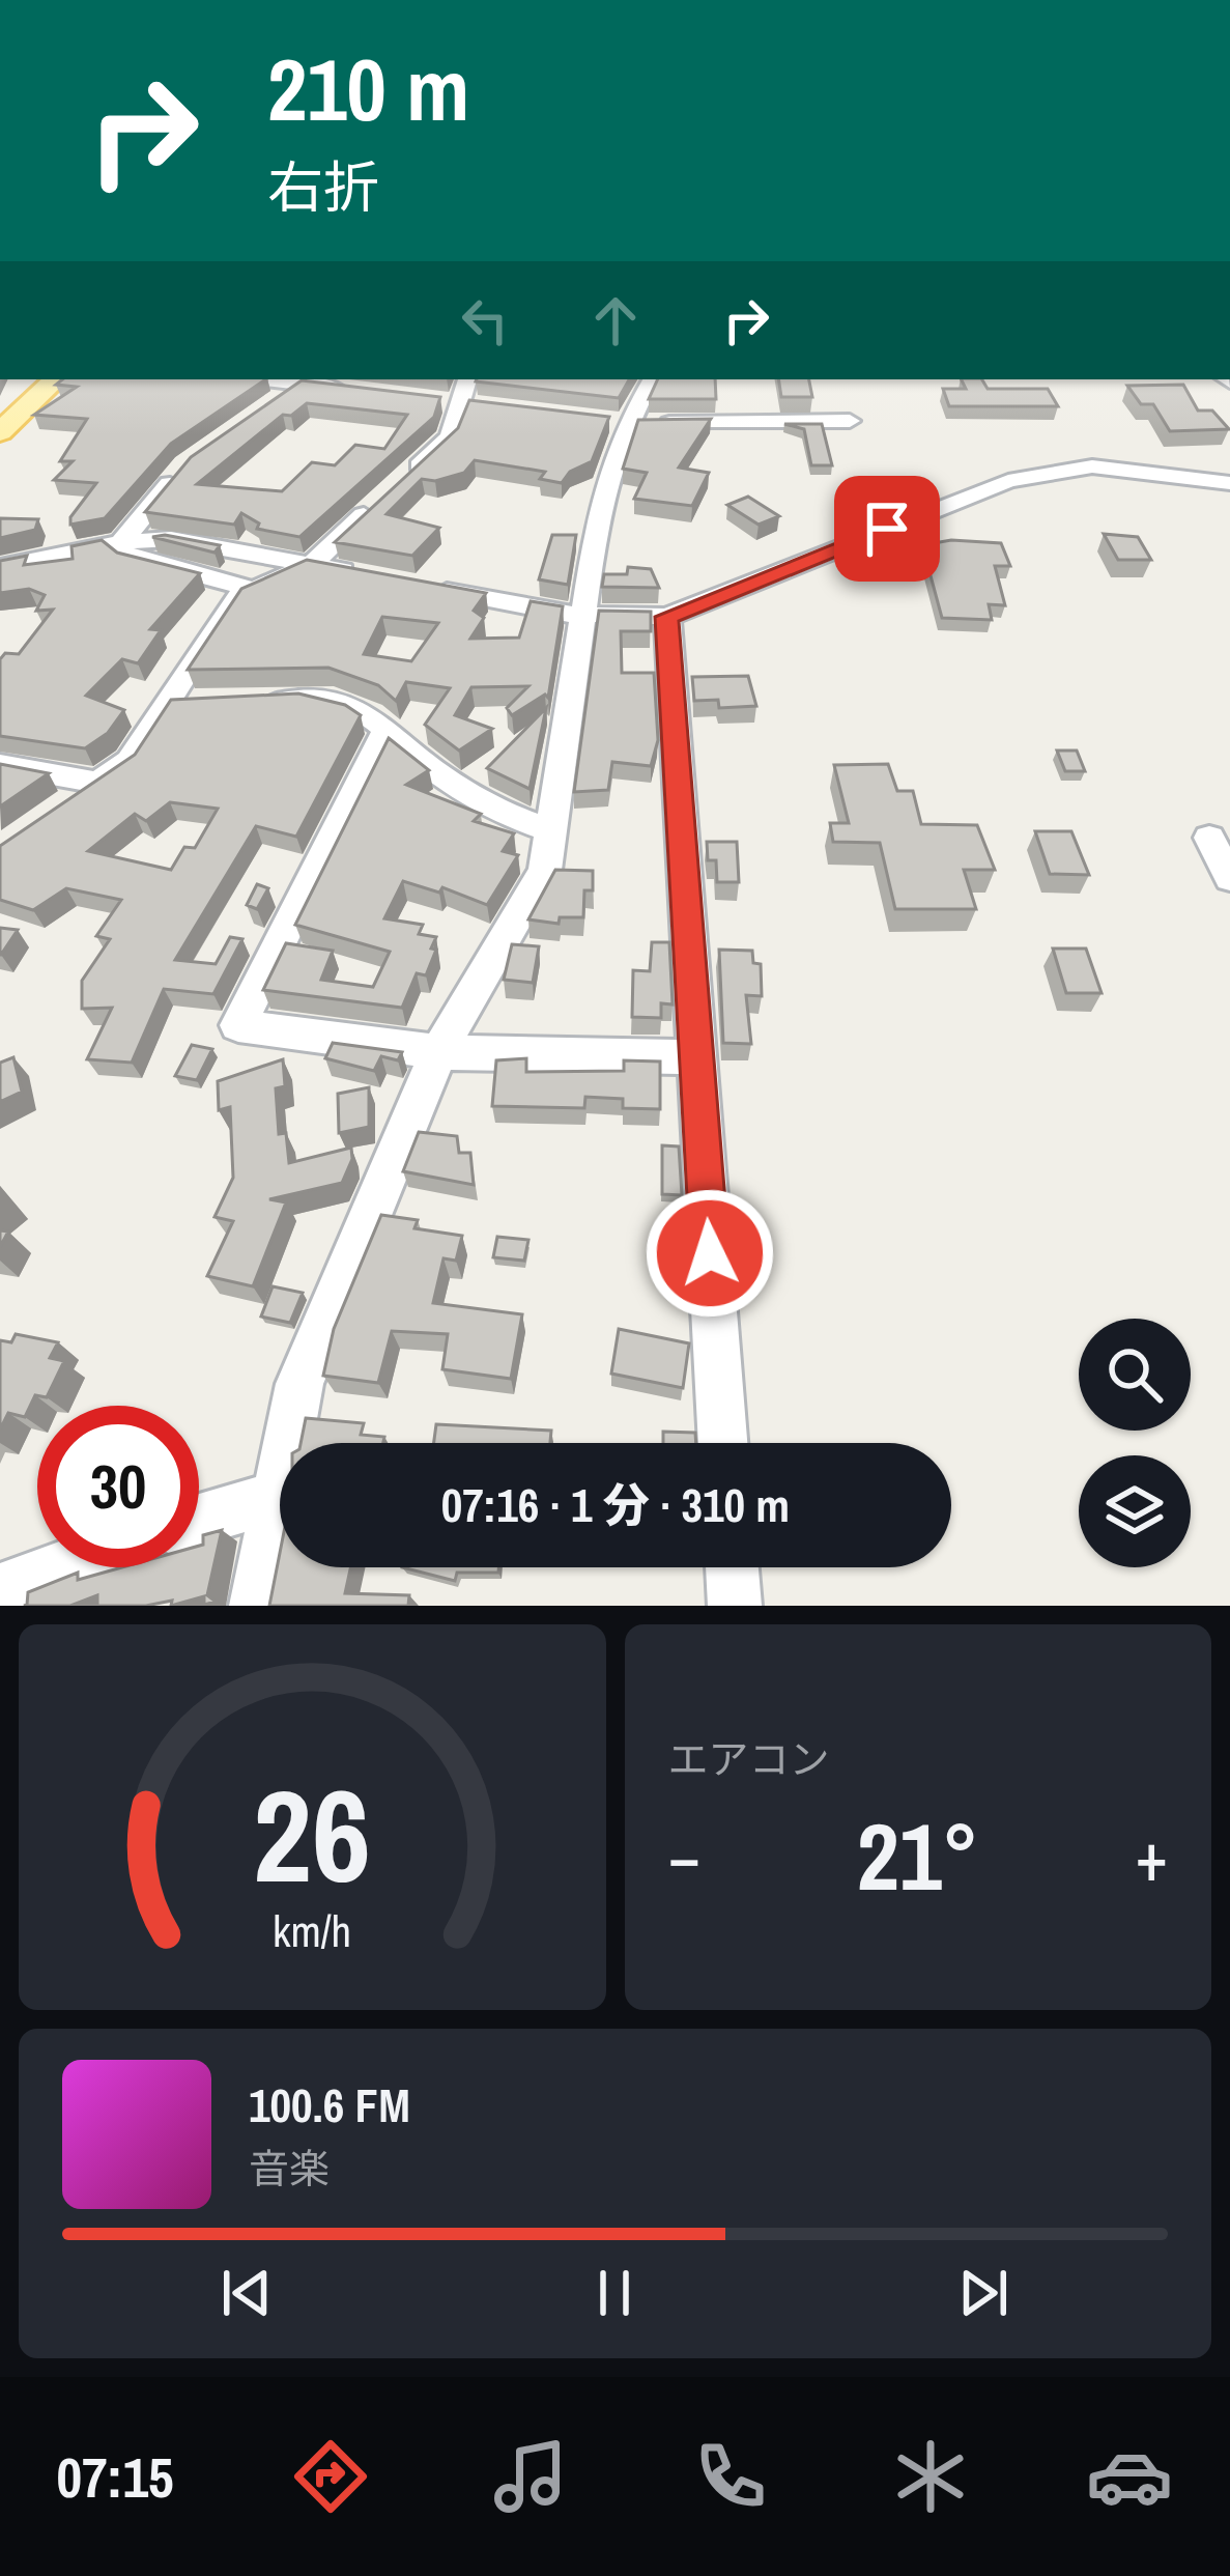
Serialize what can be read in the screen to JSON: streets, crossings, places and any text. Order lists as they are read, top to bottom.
{
  "page": {
    "turn": ["210 m", "右折"],
    "limit": "30",
    "trip": "07:16 · 1 分 · 310 m",
    "tile": "エアコン",
    "heat": ["−", "21°", "+"],
    "song": ["100.6 FM", "音楽"],
    "tabs": "07:15",
    "gauge": ["26", "km/h"]
  }
}
